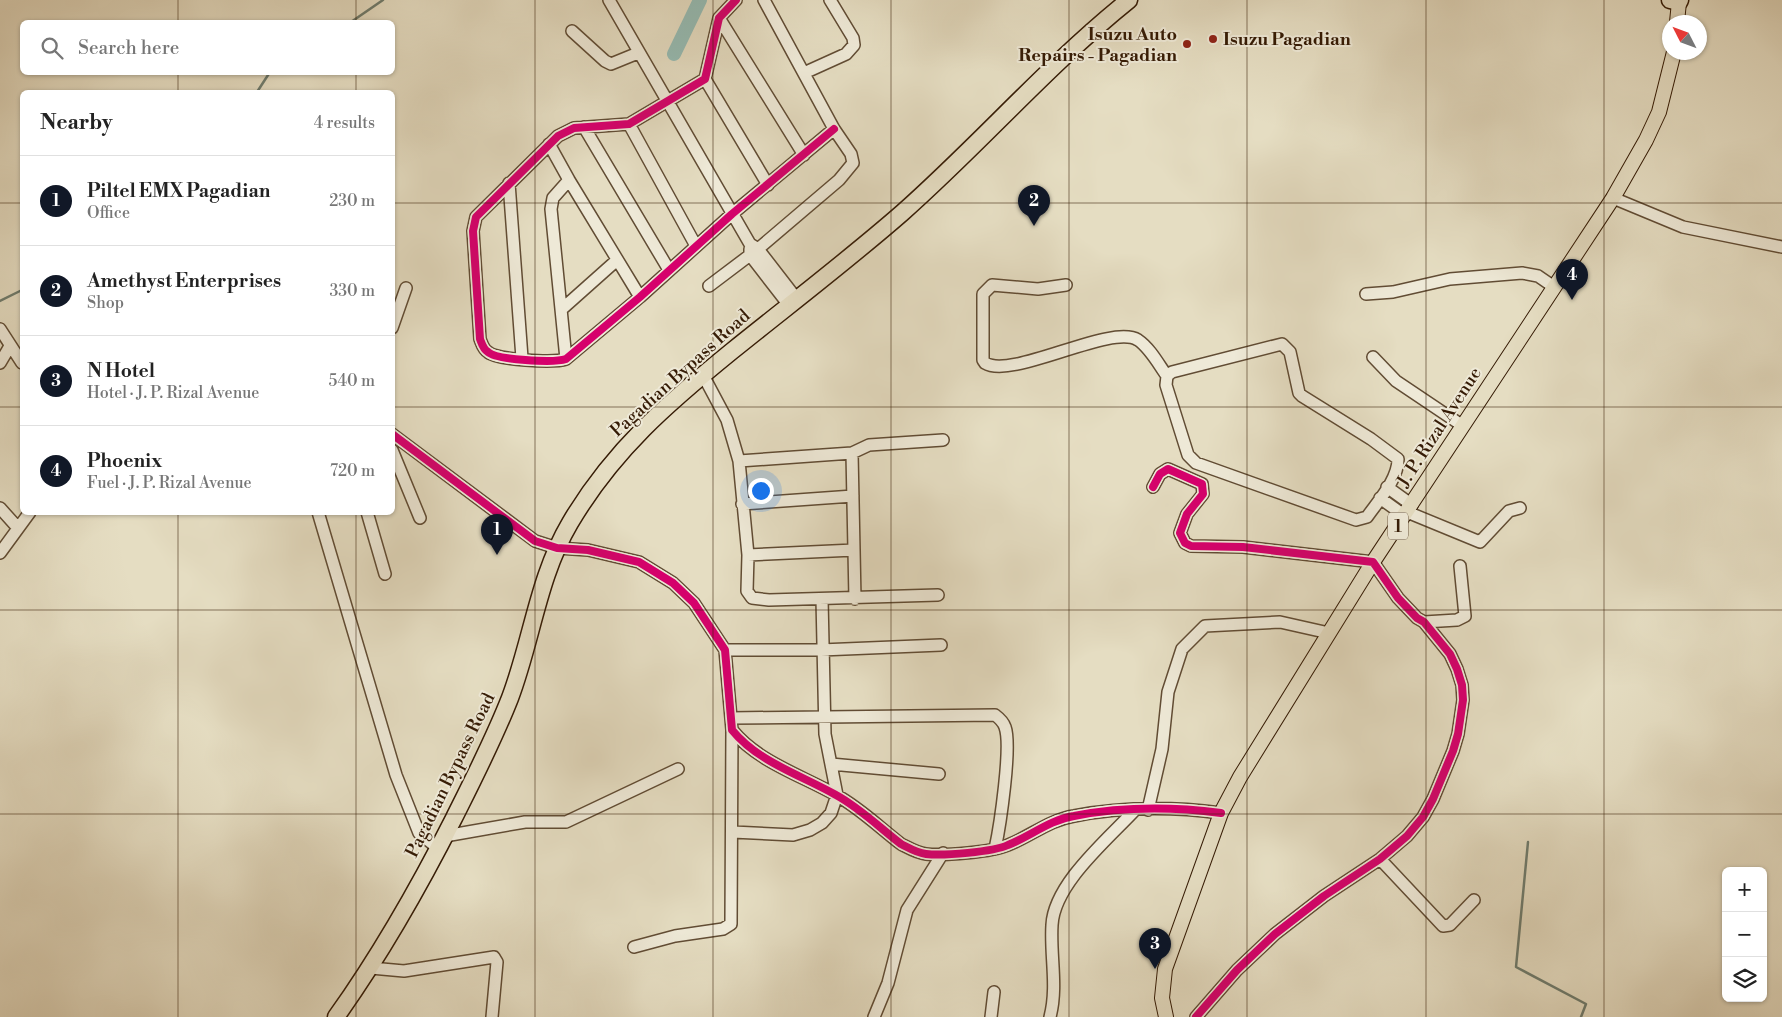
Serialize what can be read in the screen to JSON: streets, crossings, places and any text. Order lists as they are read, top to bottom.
{
  "streets": {
    "highway": ["Pagadian Bypass Road"],
    "main road": ["J. P. Rizal Avenue", "1"]
  },
  "places": ["Isuzu Pagadian", "Isuzu Auto Repairs - Pagadian"],
  "north": "top left",
  "page": {
    "search": "Search here",
    "heading": ["Nearby", "4 results"],
    "list": [
      {
        "mark": "1",
        "name": "Piltel EMX Pagadian",
        "note": "Office",
        "value": "230 m"
      },
      {
        "mark": "2",
        "name": "Amethyst Enterprises",
        "note": "Shop",
        "value": "330 m"
      },
      {
        "mark": "3",
        "name": "N Hotel",
        "note": "Hotel · J. P. Rizal Avenue",
        "value": "540 m"
      },
      {
        "mark": "4",
        "name": "Phoenix",
        "note": "Fuel · J. P. Rizal Avenue",
        "value": "720 m"
      }
    ],
    "pins": [
      "2",
      "4",
      "1",
      "3"
    ],
    "map_buttons": ["+", "−"]
  }
}
